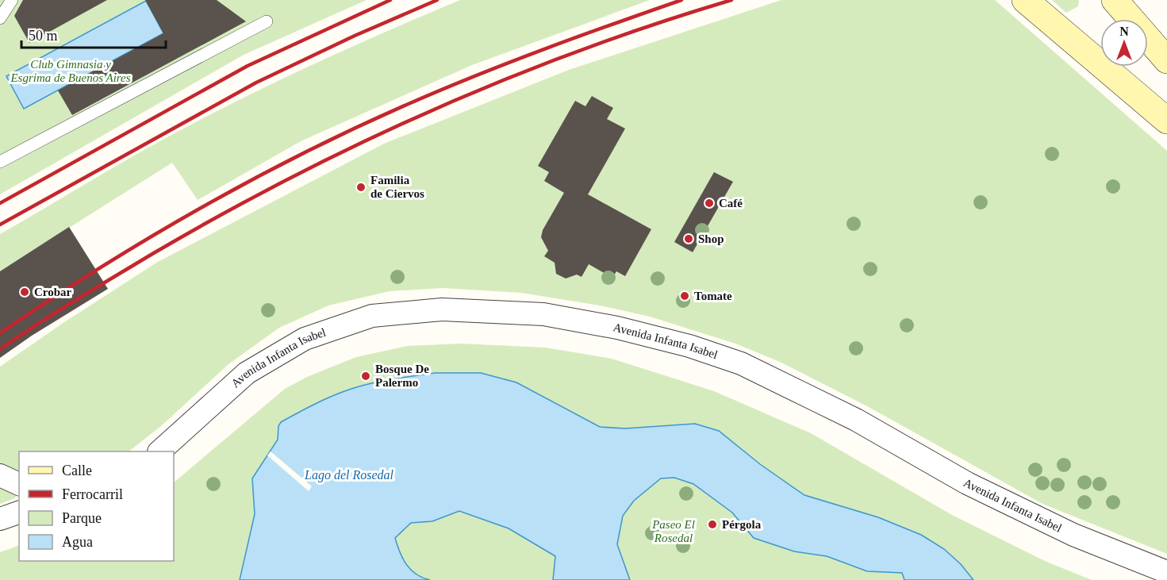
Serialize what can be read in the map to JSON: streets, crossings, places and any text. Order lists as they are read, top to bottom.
{
  "streets": {
    "street": ["Avenida Infanta Isabel"]
  },
  "water": ["Lago del Rosedal"],
  "parks": ["Club Gimnasia y Esgrima de Buenos Aires", "Paseo El Rosedal"],
  "places": [
    "Familia de Ciervos",
    "Café",
    "Shop",
    "Crobar",
    "Tomate",
    "Bosque De Palermo",
    "Pérgola"
  ],
  "legend": [
    "Calle",
    "Ferrocarril",
    "Parque",
    "Agua"
  ],
  "scale_bar": "50 m",
  "north": "top"
}
